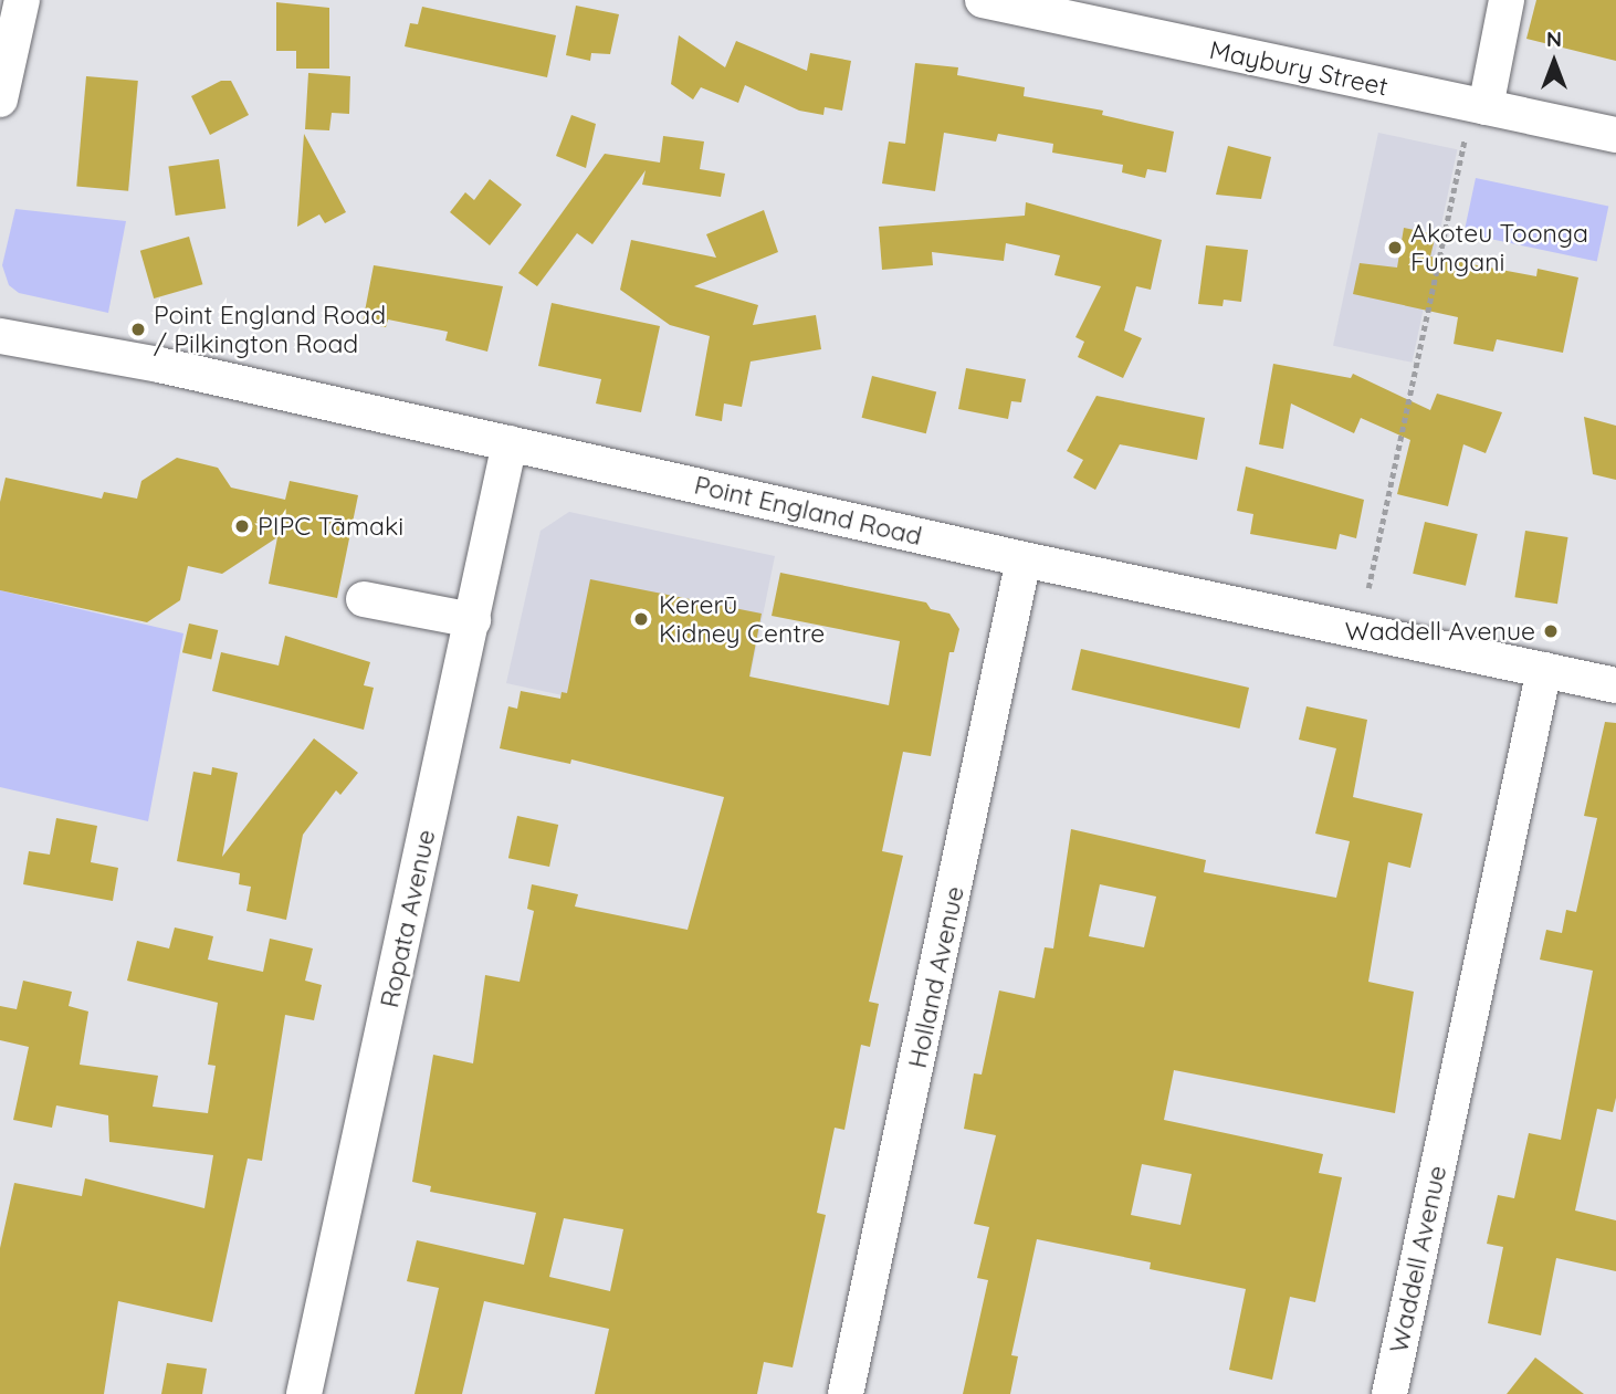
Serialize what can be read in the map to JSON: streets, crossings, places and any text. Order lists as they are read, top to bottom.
{
  "streets": {
    "street": [
      "Maybury Street",
      "Point England Road",
      "Ropata Avenue",
      "Holland Avenue",
      "Waddell Avenue"
    ]
  },
  "crossings": [
    ["Point England Road", "Ropata Avenue"],
    ["Point England Road", "Holland Avenue"],
    ["Point England Road", "Waddell Avenue"]
  ],
  "places": [
    "Akoteu Toonga Fungani",
    "Point England Road / Pilkington Road",
    "PIPC Tāmaki",
    "Kererū Kidney Centre",
    "Waddell Avenue"
  ],
  "north": "top"
}
